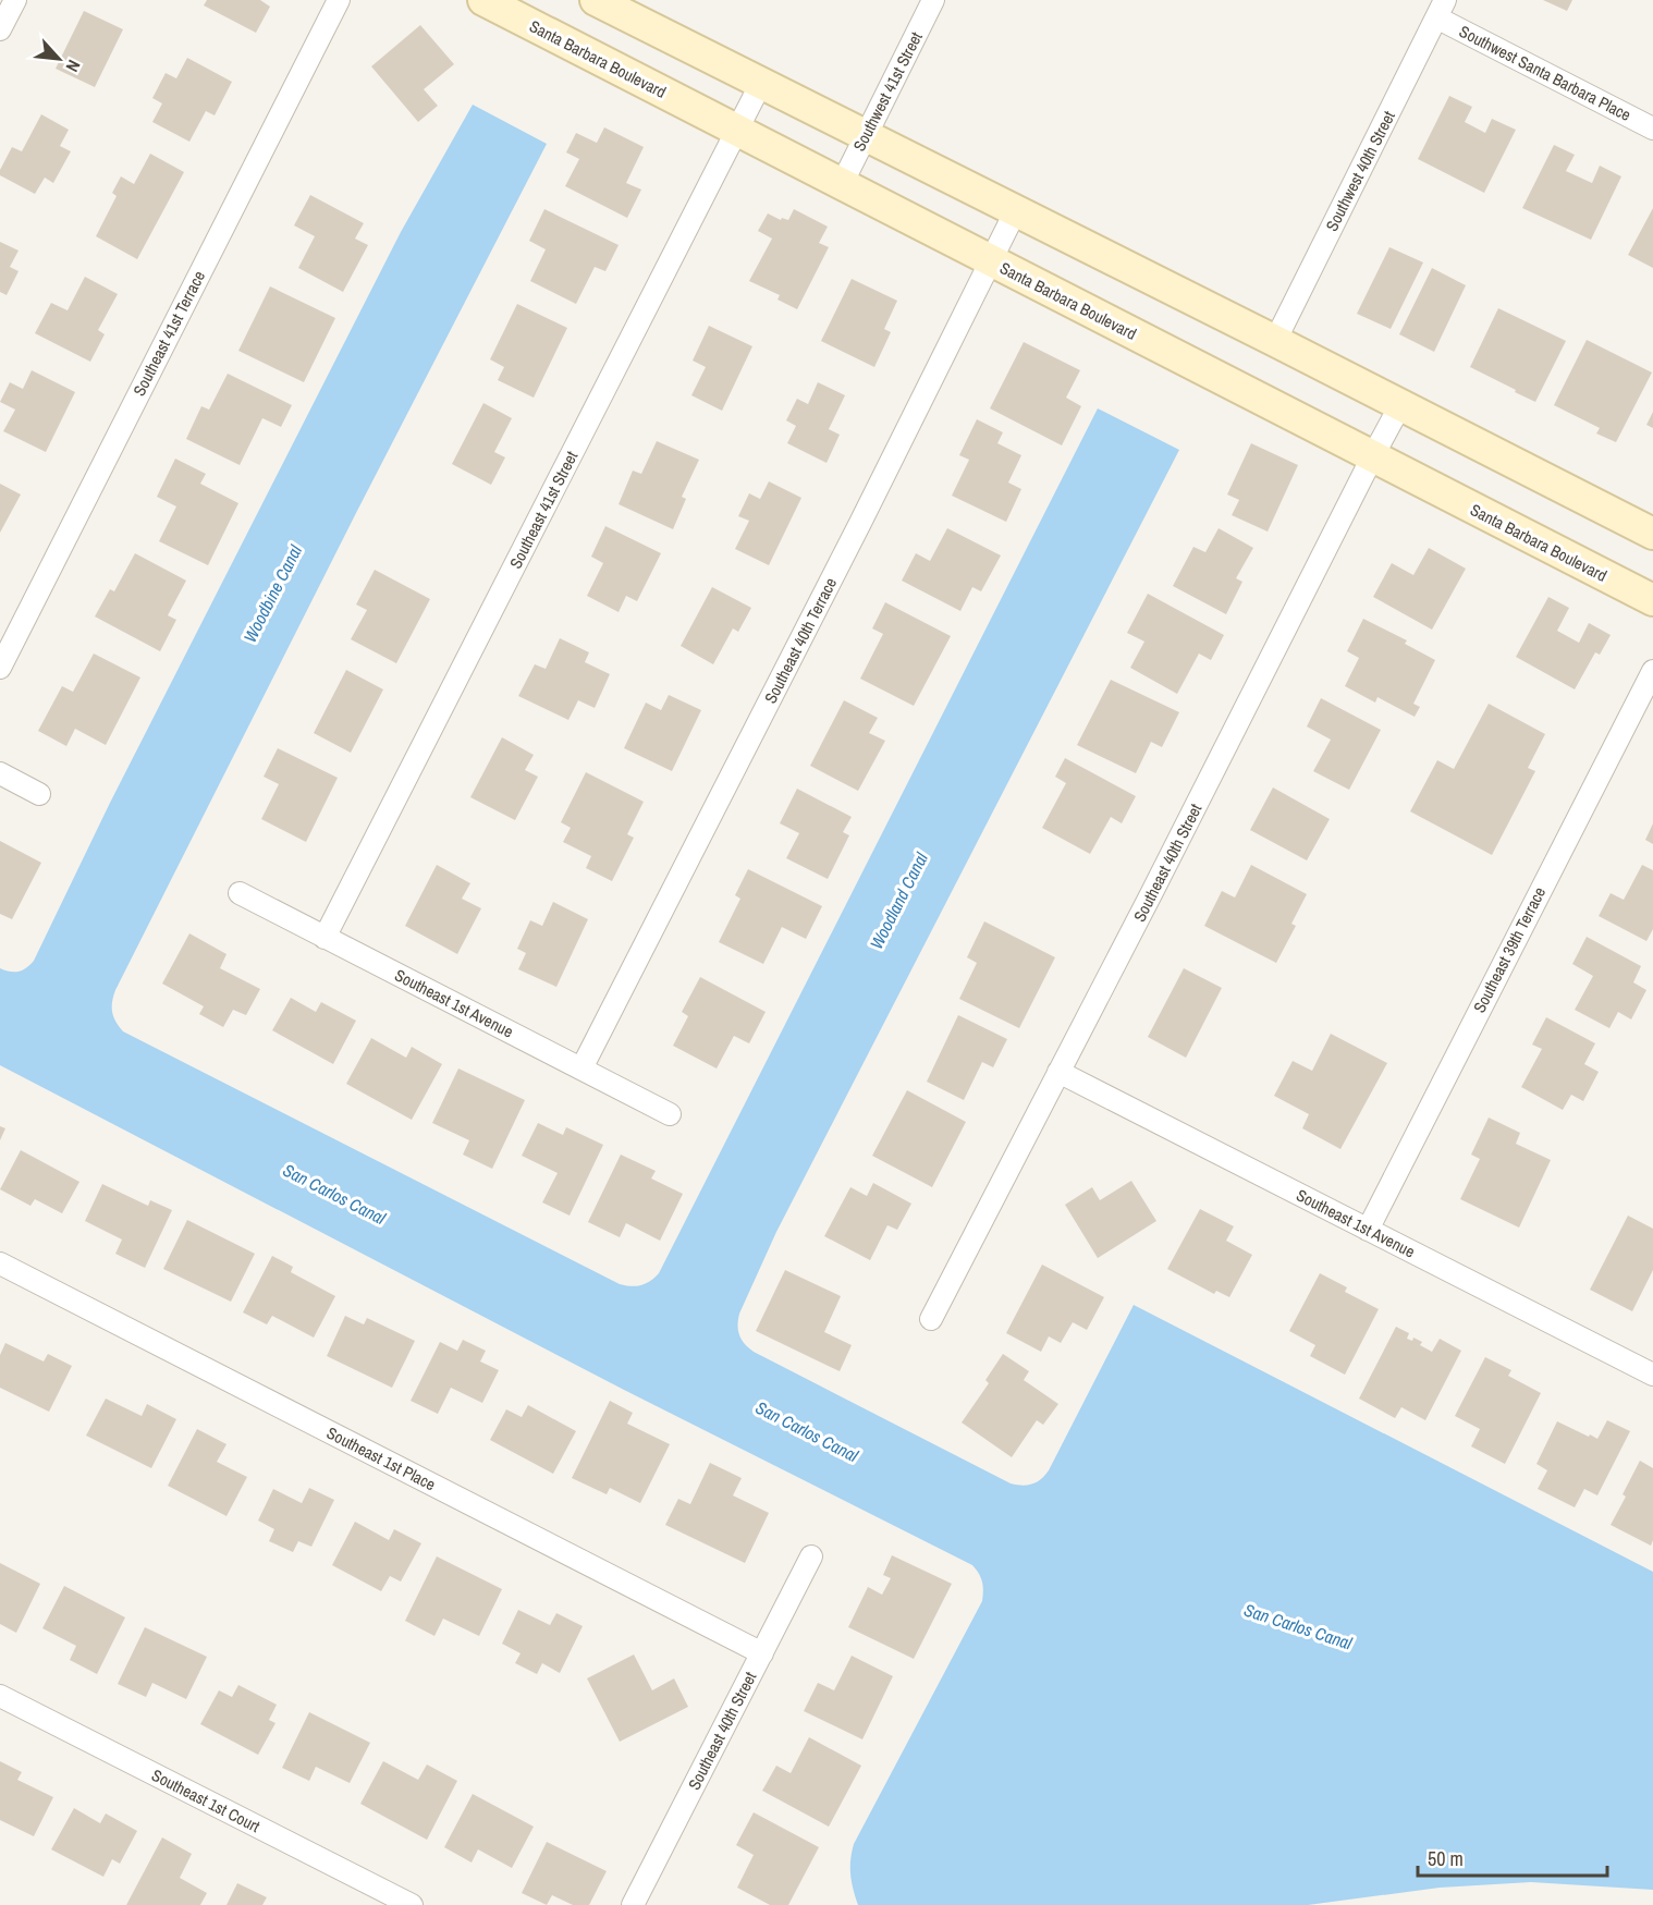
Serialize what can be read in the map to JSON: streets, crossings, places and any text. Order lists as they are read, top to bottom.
{
  "streets": {
    "main road": ["Santa Barbara Boulevard"],
    "street": [
      "Southwest Santa Barbara Place",
      "Southwest 41st Street",
      "Southwest 40th Street",
      "Southeast 41st Terrace",
      "Southeast 41st Street",
      "Southeast 40th Terrace",
      "Southeast 40th Street",
      "Southeast 39th Terrace",
      "Southeast 1st Avenue",
      "Southeast 1st Place",
      "Southeast 1st Court"
    ]
  },
  "crossings": [
    ["Santa Barbara Boulevard", "Southwest 41st Street"],
    ["Santa Barbara Boulevard", "Southeast 41st Street"],
    ["Santa Barbara Boulevard", "Southeast 40th Terrace"],
    ["Santa Barbara Boulevard", "Southeast 40th Street"],
    ["Southwest Santa Barbara Place", "Southwest 40th Street"],
    ["Southeast 41st Street", "Southeast 1st Avenue"],
    ["Southeast 40th Terrace", "Southeast 1st Avenue"],
    ["Southeast 40th Street", "Southeast 1st Avenue"],
    ["Southeast 40th Street", "Southeast 1st Place"],
    ["Southeast 39th Terrace", "Southeast 1st Avenue"]
  ],
  "water": ["Woodbine Canal", "Woodland Canal", "San Carlos Canal"],
  "scale_bar": "50 m",
  "north": "bottom right"
}
